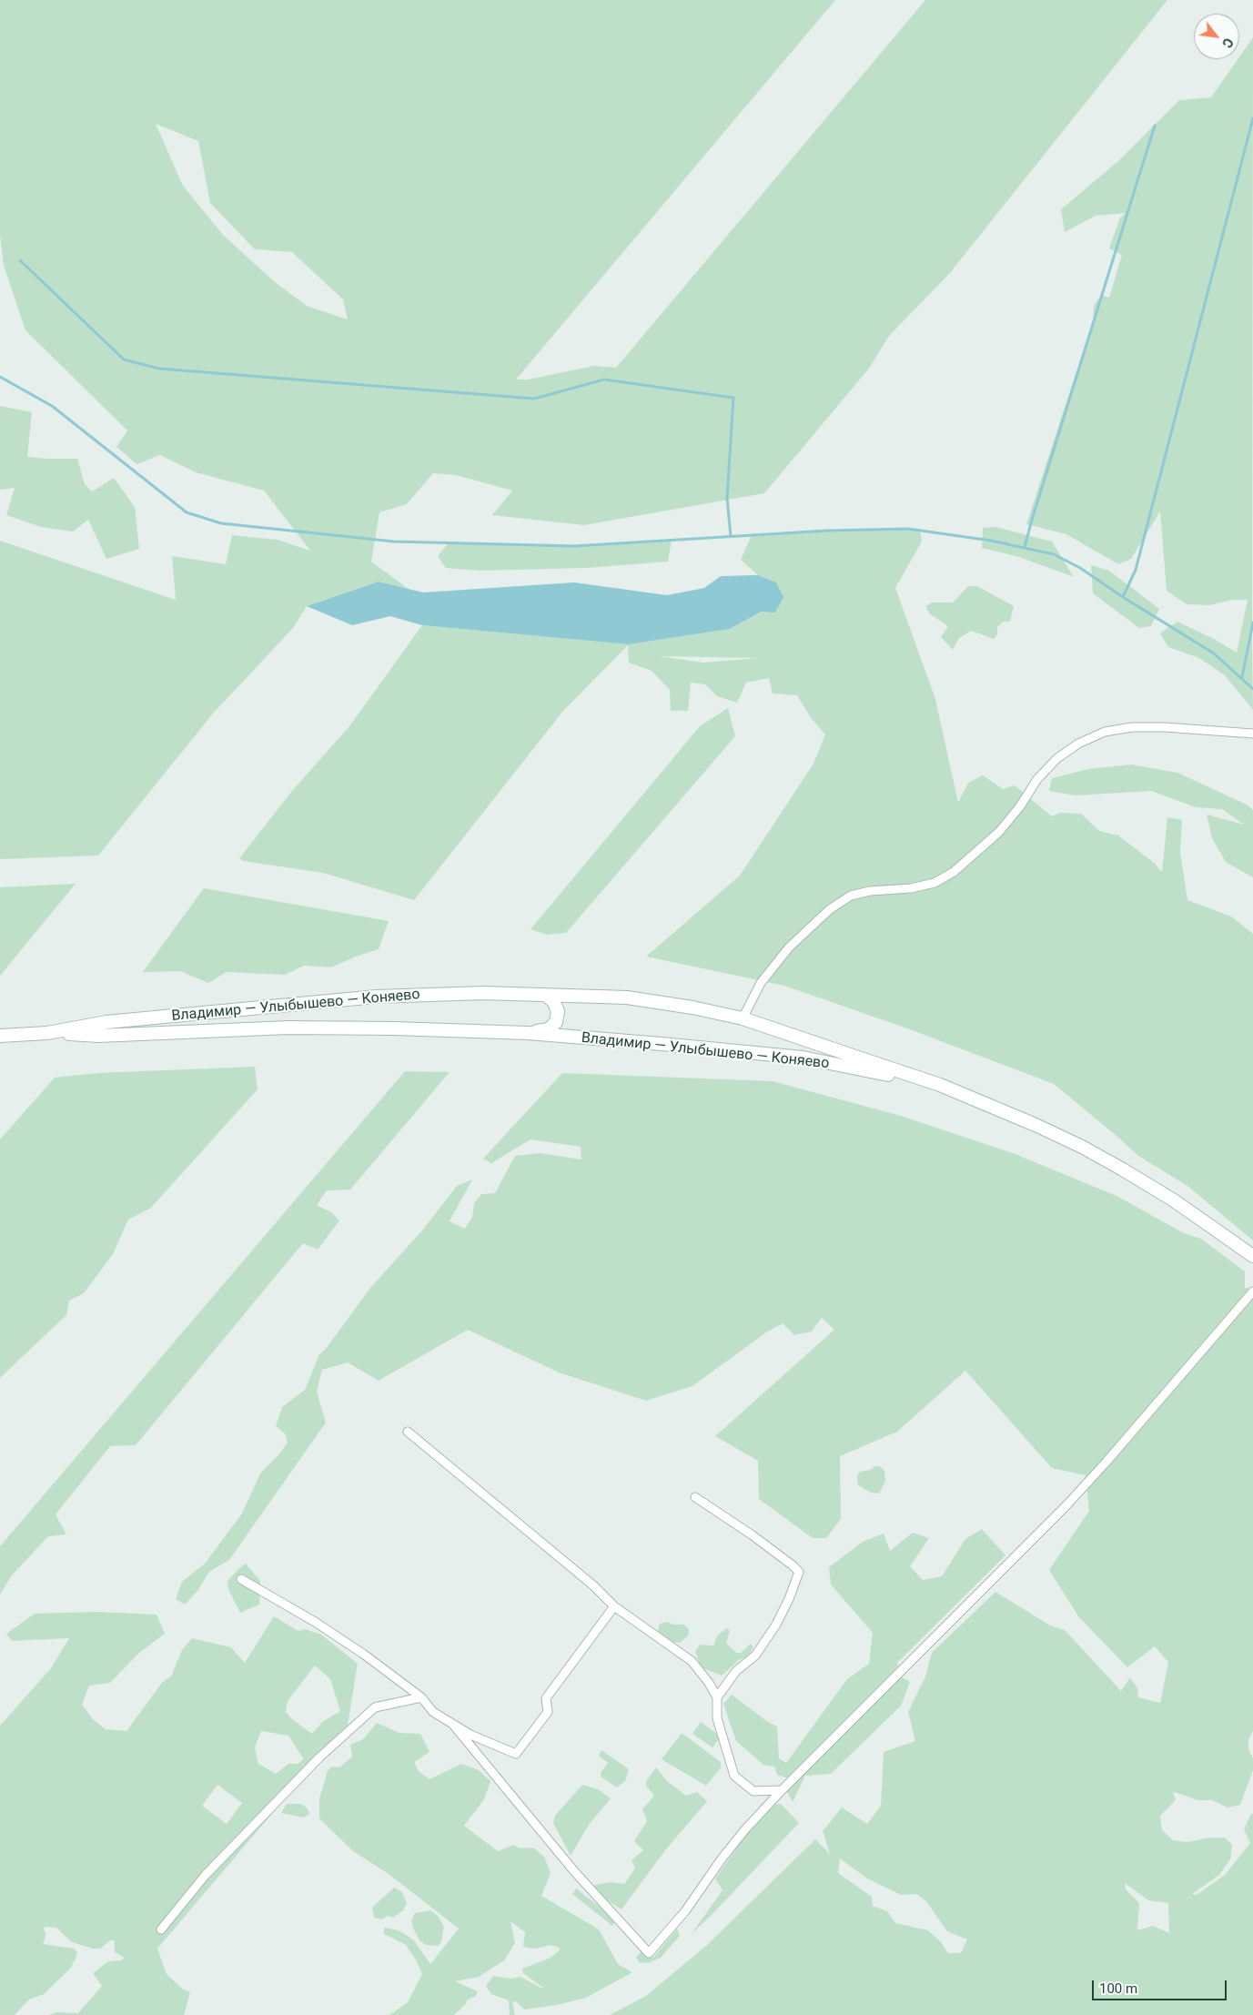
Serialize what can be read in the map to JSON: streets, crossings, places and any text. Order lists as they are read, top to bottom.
{
  "streets": {
    "main road": ["Владимир — Улыбышево — Коняево"]
  },
  "scale_bar": "100 m",
  "north": "bottom right"
}
